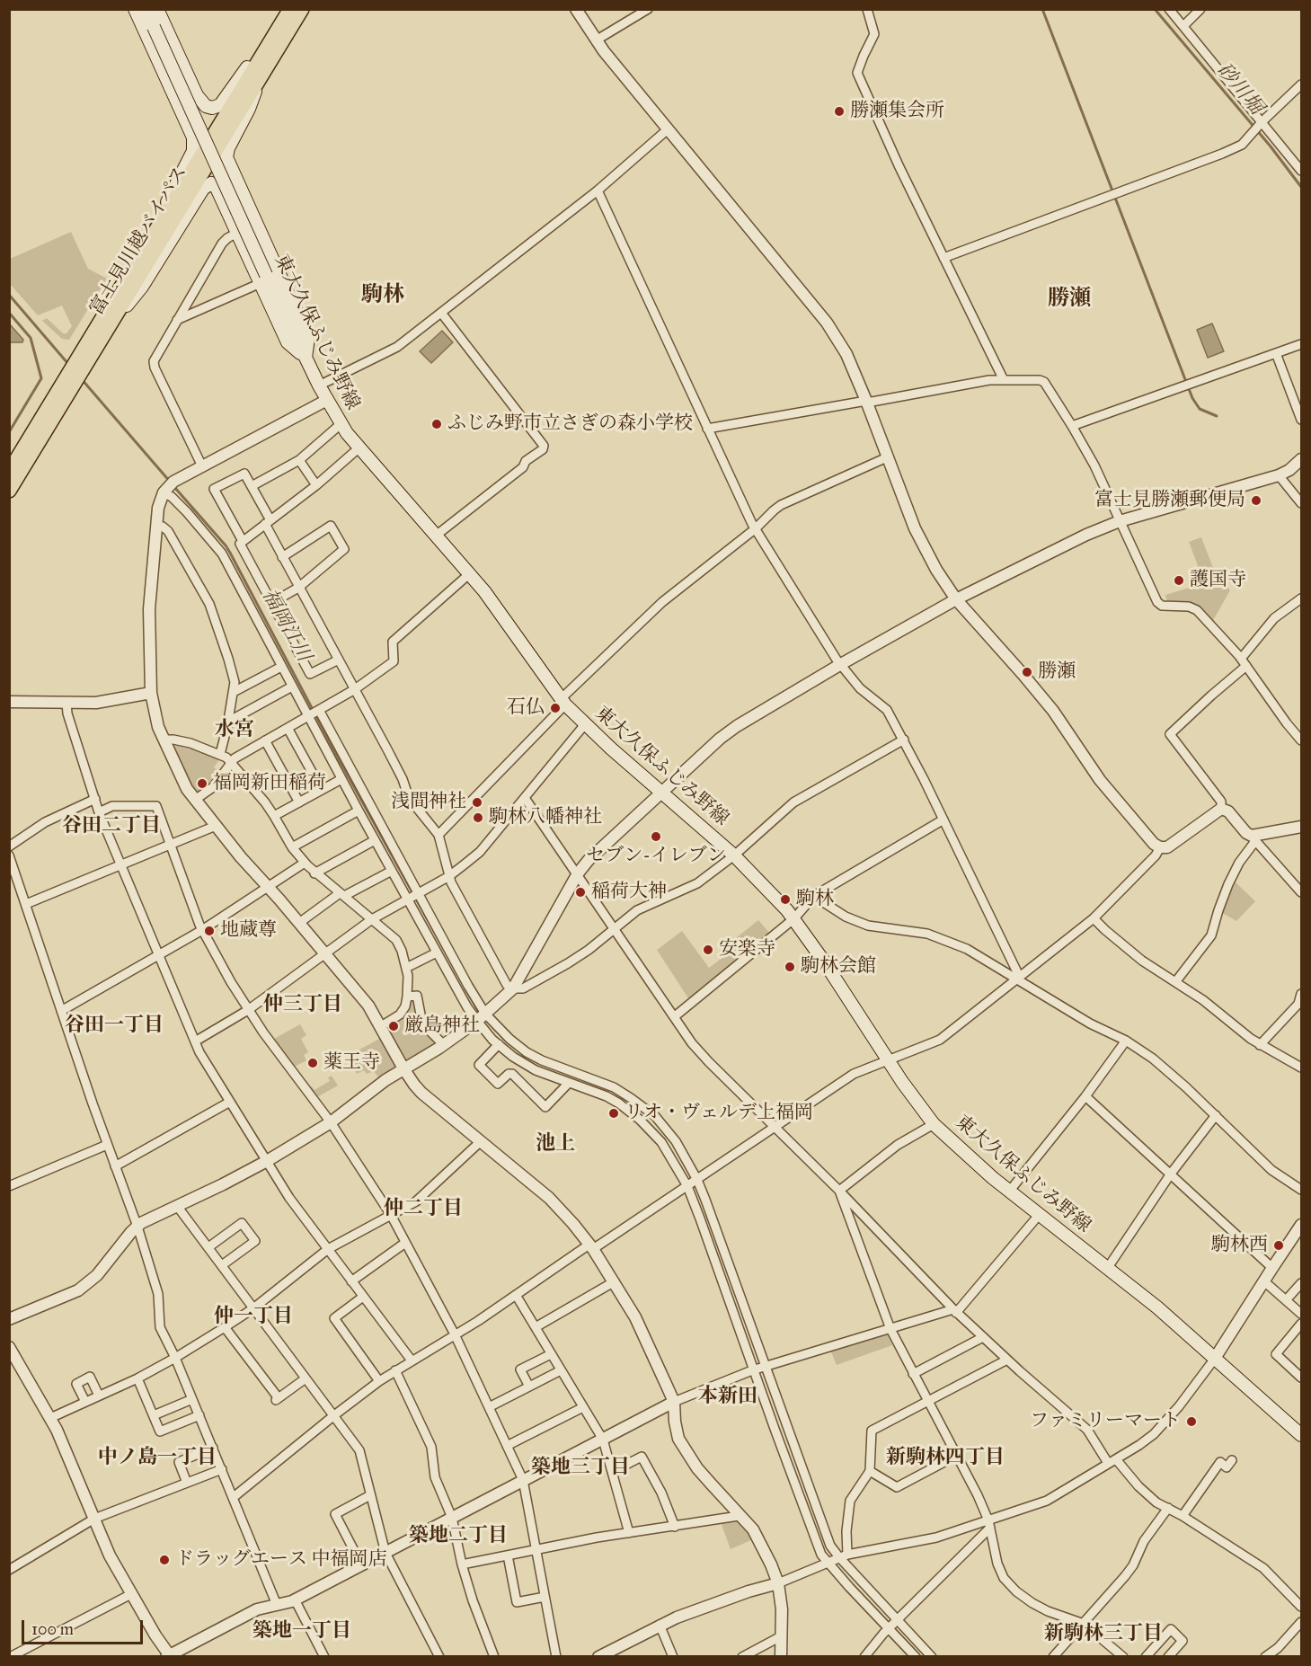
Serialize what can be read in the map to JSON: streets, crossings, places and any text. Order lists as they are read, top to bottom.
{
  "streets": {
    "highway": ["富士見川越バイパス"],
    "main road": ["東大久保ふじみ野線"]
  },
  "districts": [
    "駒林",
    "勝瀬",
    "水宮",
    "谷田二丁目",
    "仲三丁目",
    "谷田一丁目",
    "池上",
    "仲二丁目",
    "仲一丁目",
    "本新田",
    "中ノ島一丁目",
    "新駒林四丁目",
    "築地三丁目",
    "築地二丁目",
    "築地一丁目",
    "新駒林三丁目"
  ],
  "water": ["砂川堀", "福岡江川"],
  "places": [
    "勝瀬集会所",
    "ふじみ野市立さぎの森小学校",
    "富士見勝瀬郵便局",
    "護国寺",
    "勝瀬",
    "石仏",
    "福岡新田稲荷",
    "浅間神社",
    "駒林八幡神社",
    "セブン-イレブン",
    "稲荷大神",
    "駒林",
    "地蔵尊",
    "安楽寺",
    "駒林会館",
    "厳島神社",
    "薬王寺",
    "リオ・ヴェルデ上福岡",
    "駒林西",
    "ファミリーマート",
    "ドラッグエース 中福岡店"
  ],
  "scale_bar": "100 m"
}
